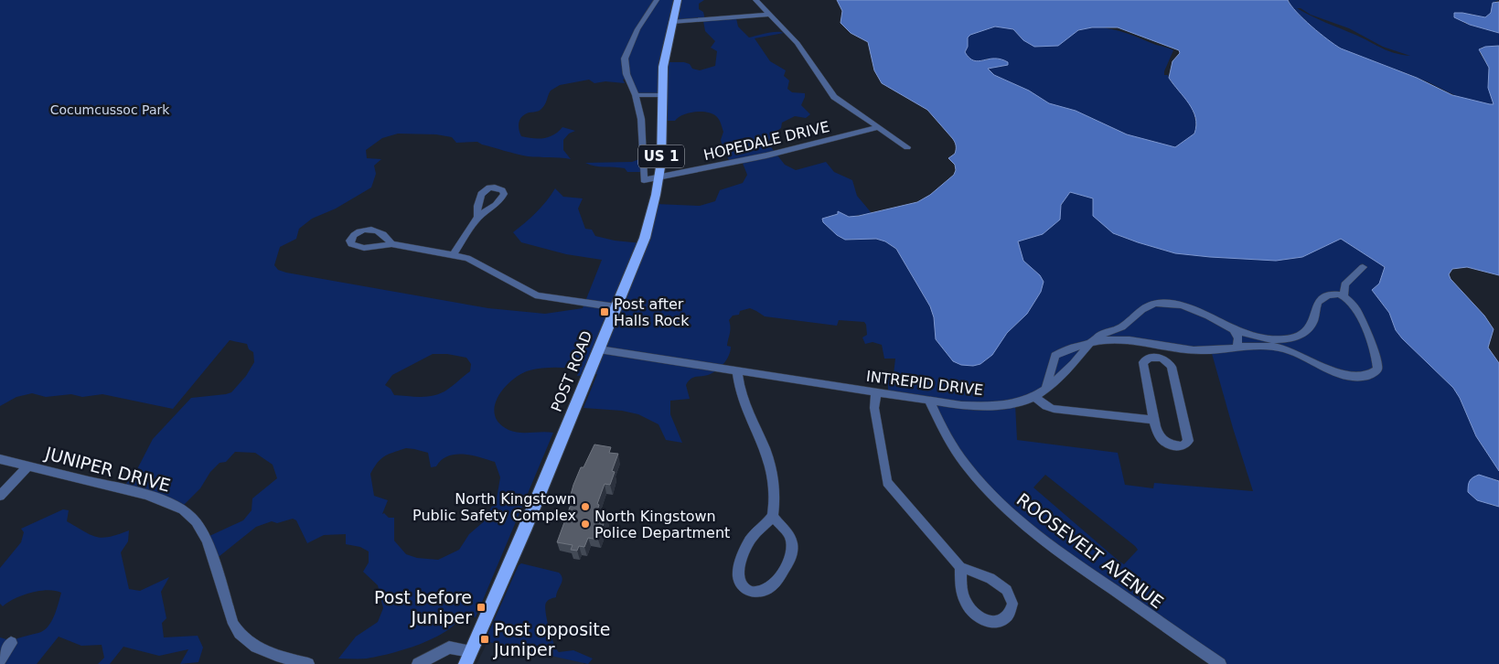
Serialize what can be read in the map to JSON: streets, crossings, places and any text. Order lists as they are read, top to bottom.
{
  "streets": {
    "main road": ["US 1", "POST ROAD"],
    "street": [
      "HOPEDALE DRIVE",
      "INTREPID DRIVE",
      "JUNIPER DRIVE",
      "ROOSEVELT AVENUE"
    ]
  },
  "crossings": [
    ["HOPEDALE DRIVE", "POST ROAD"],
    ["POST ROAD", "INTREPID DRIVE"],
    ["INTREPID DRIVE", "ROOSEVELT AVENUE"]
  ],
  "parks": ["Cocumcussoc Park"],
  "places": {
    "transit": ["Post after Halls Rock", "Post before Juniper", "Post opposite Juniper"],
    "other": ["North Kingstown Public Safety Complex", "North Kingstown Police Department"]
  }
}
